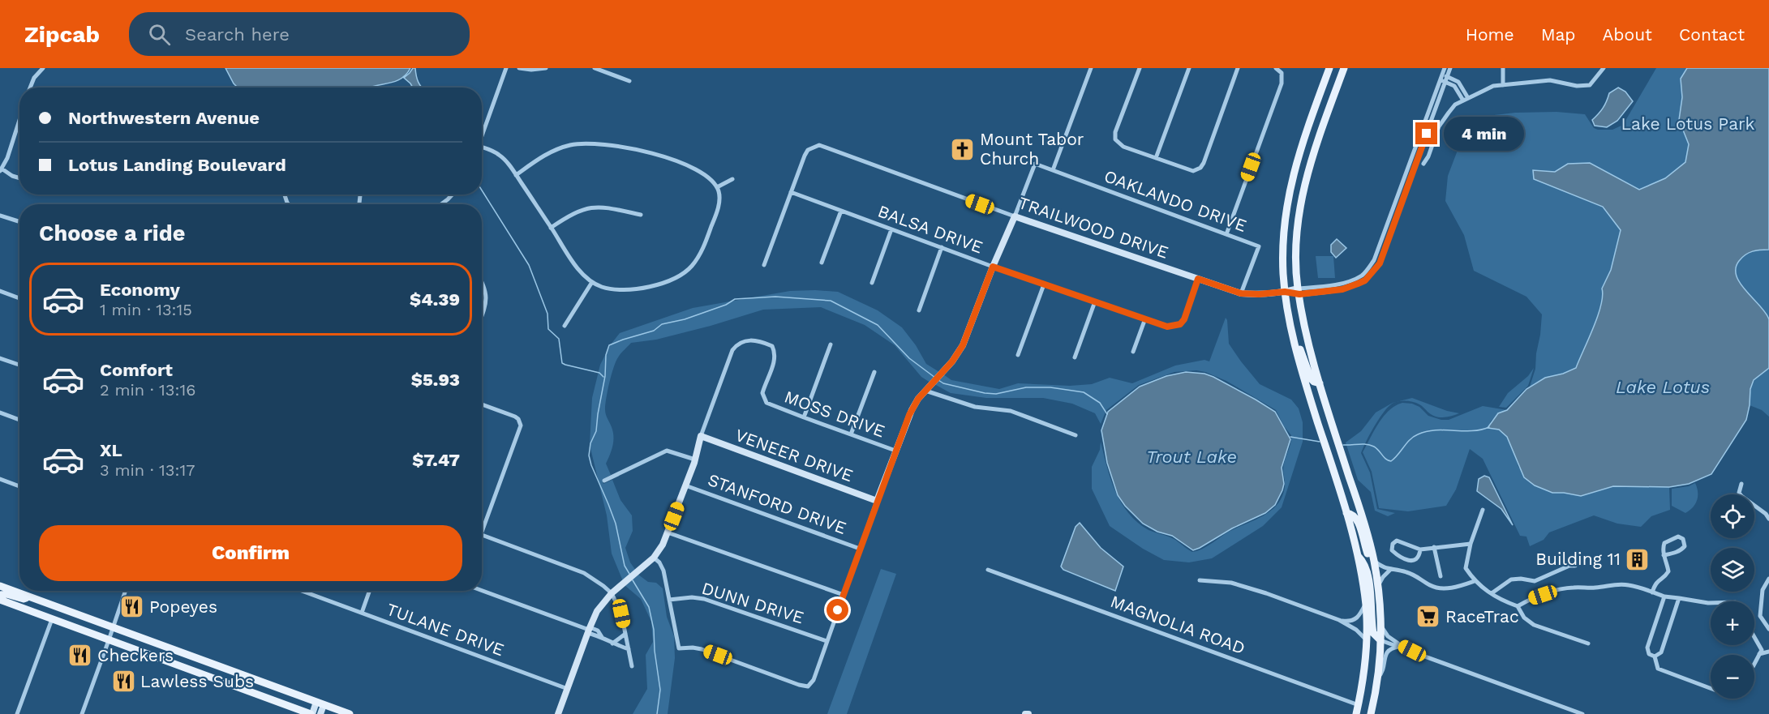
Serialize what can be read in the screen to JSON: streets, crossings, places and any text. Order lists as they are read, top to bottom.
{
  "streets": {
    "street": [
      "OAKLANDO DRIVE",
      "TRAILWOOD DRIVE",
      "BALSA DRIVE",
      "MOSS DRIVE",
      "VENEER DRIVE",
      "STANFORD DRIVE",
      "DUNN DRIVE",
      "MAGNOLIA ROAD",
      "TULANE DRIVE"
    ]
  },
  "crossings": [
    ["OAKLANDO DRIVE", "TRAILWOOD DRIVE"],
    ["TRAILWOOD DRIVE", "BALSA DRIVE"],
    ["MOSS DRIVE", "VENEER DRIVE"]
  ],
  "water": ["Lake Lotus", "Trout Lake"],
  "parks": ["Lake Lotus Park"],
  "places": {
    "church": ["Mount Tabor Church"],
    "building": ["Building 11"],
    "restaurant": ["Popeyes", "Checkers", "Lawless Subs"],
    "supermarket": ["RaceTrac"]
  },
  "page": {
    "header": "Zipcab",
    "search": "Search here",
    "nav": [
      "Home",
      "Map",
      "About",
      "Contact"
    ],
    "banner": ["Northwestern Avenue", "Lotus Landing Boulevard"],
    "bubble": "4 min",
    "heading": "Choose a ride",
    "list": [
      {
        "name": "Economy",
        "note": "1 min · 13:15",
        "value": "$4.39"
      },
      {
        "name": "Comfort",
        "note": "2 min · 13:16",
        "value": "$5.93"
      },
      {
        "name": "XL",
        "note": "3 min · 13:17",
        "value": "$7.47"
      }
    ],
    "map_buttons": ["+", "−"],
    "buttons": "Confirm"
  }
}
